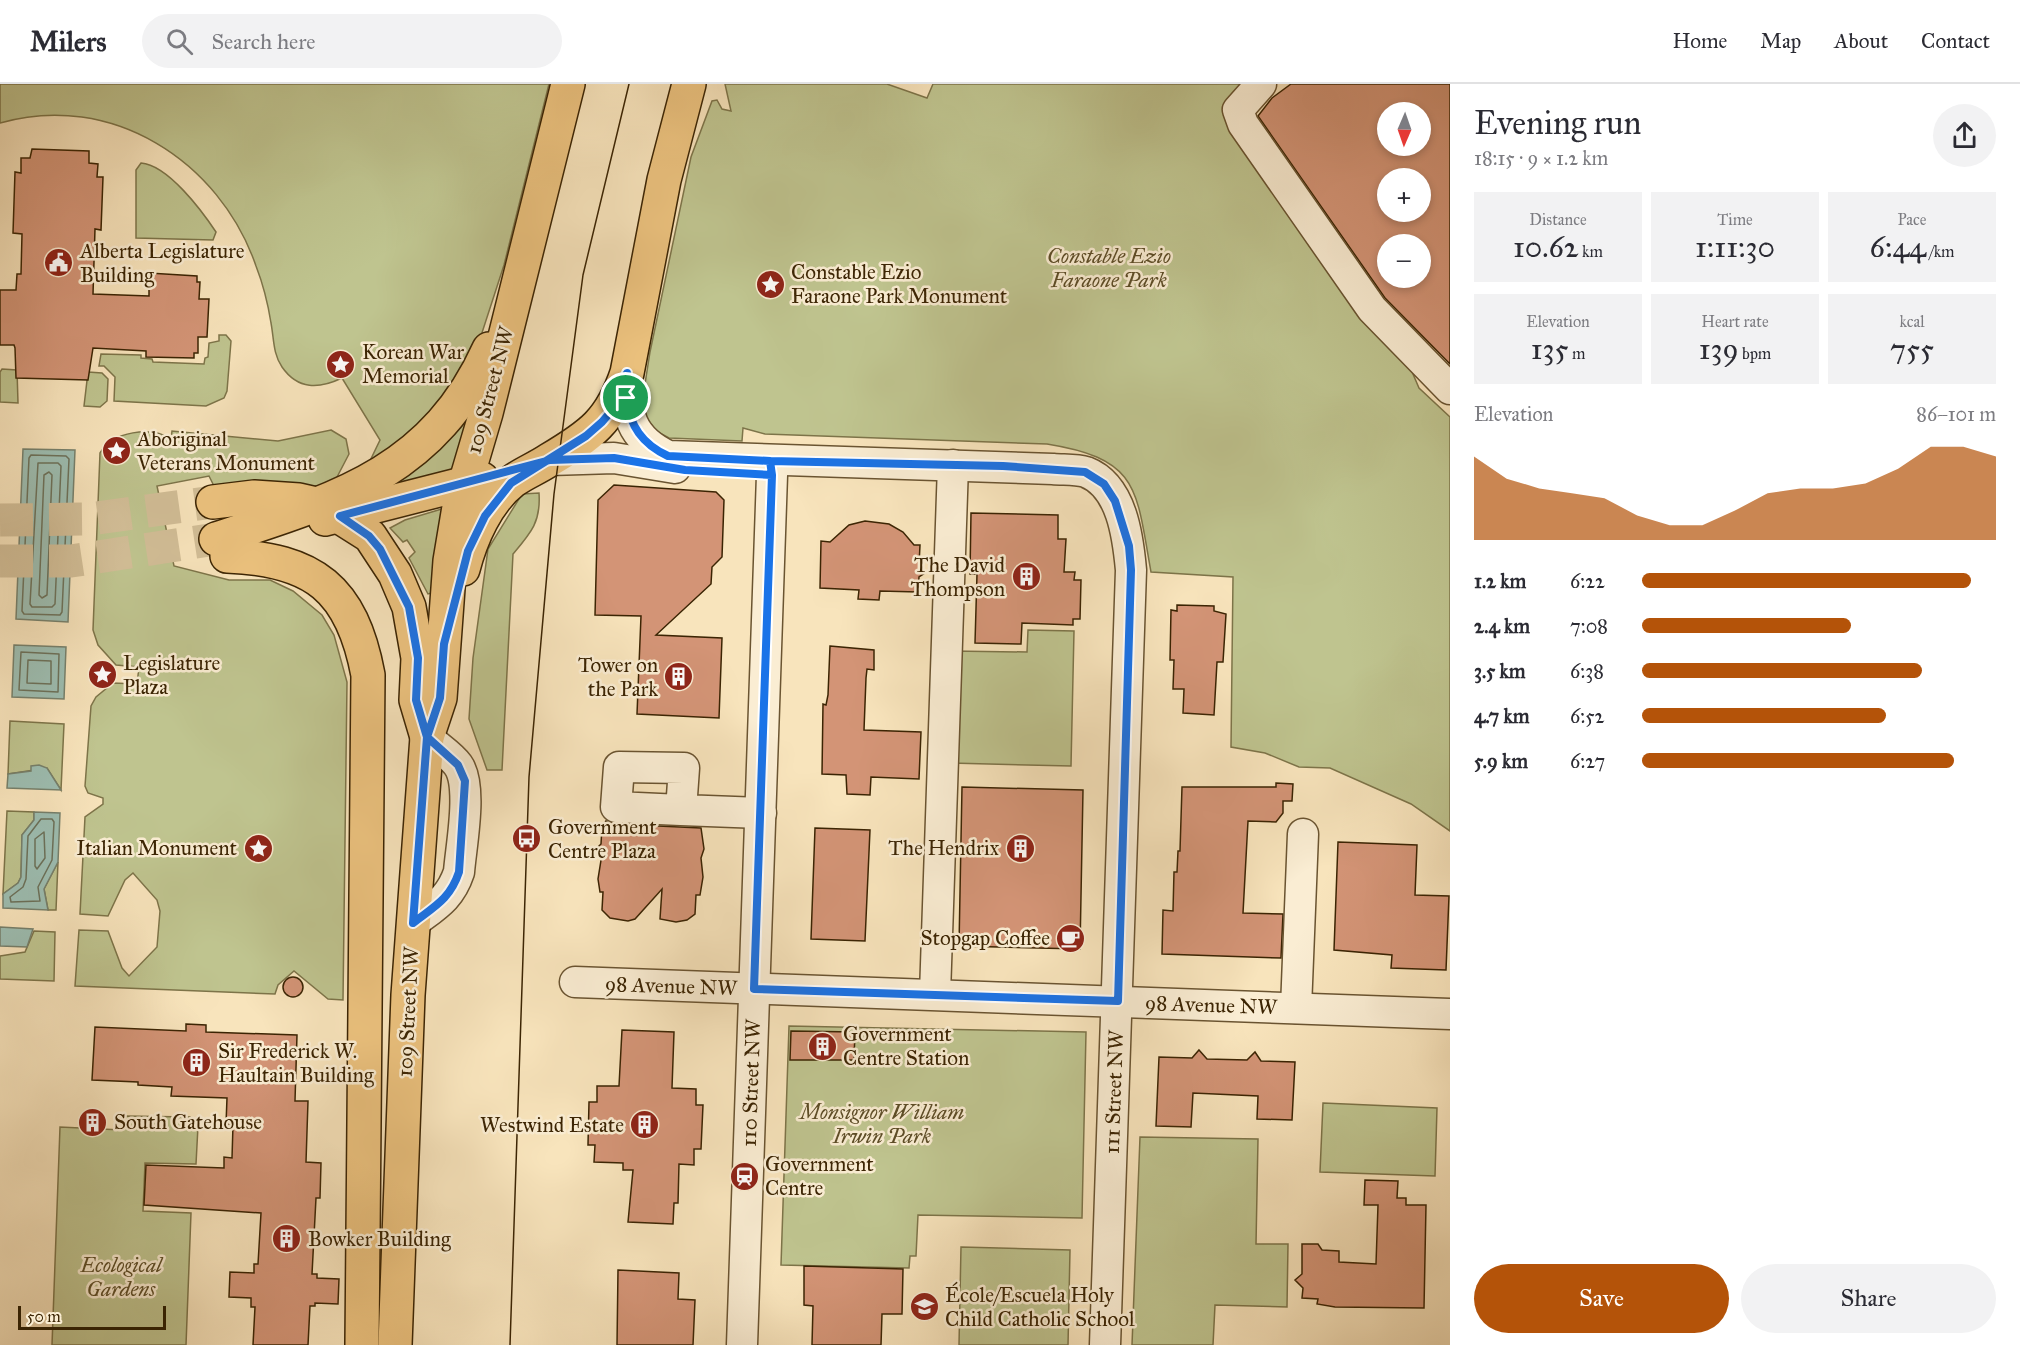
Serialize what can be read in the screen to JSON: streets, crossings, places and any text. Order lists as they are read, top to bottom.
{
  "streets": {
    "main road": ["109 Street NW"],
    "street": ["98 Avenue NW", "110 Street NW", "111 Street NW"]
  },
  "crossings": [
    ["98 Avenue NW", "110 Street NW"],
    ["98 Avenue NW", "111 Street NW"]
  ],
  "parks": ["Constable Ezio Faraone Park", "Monsignor William Irwin Park", "Ecological Gardens"],
  "places": {
    "public building": ["Alberta Legislature Building"],
    "place": [
      "Constable Ezio Faraone Park Monument",
      "Korean War Memorial",
      "Aboriginal Veterans Monument",
      "Legislature Plaza",
      "Italian Monument"
    ],
    "building": [
      "The David Thompson",
      "Tower on the Park",
      "The Hendrix",
      "Government Centre Station",
      "Sir Frederick W. Haultain Building",
      "South Gatehouse",
      "Westwind Estate",
      "Bowker Building"
    ],
    "bus stop": ["Government Centre Plaza"],
    "cafe": ["Stopgap Coffee"],
    "station": ["Government Centre"],
    "school or university": ["École/Escuela Holy Child Catholic School"]
  },
  "scale_bar": "50 m",
  "north": "bottom",
  "page": {
    "header": "Milers",
    "search": "Search here",
    "nav": [
      "Home",
      "Map",
      "About",
      "Contact"
    ],
    "heading": ["Evening run", "18:15 · 9 × 1.2 km"],
    "map_buttons": ["+", "−"],
    "stats": [
      ["Distance", "10.62 km"],
      ["Time", "1:11:30"],
      ["Pace", "6:44 /km"],
      ["Elevation", "135 m"],
      ["Heart rate", "139 bpm"],
      ["kcal", "755"]
    ],
    "chart": ["Elevation", "86–101 m"],
    "list": [
      {
        "name": "1.2 km",
        "note": "6:22"
      },
      {
        "name": "2.4 km",
        "note": "7:08"
      },
      {
        "name": "3.5 km",
        "note": "6:38"
      },
      {
        "name": "4.7 km",
        "note": "6:52"
      },
      {
        "name": "5.9 km",
        "note": "6:27"
      }
    ],
    "buttons": ["Save", "Share"],
    "scale": "50 m"
  }
}
